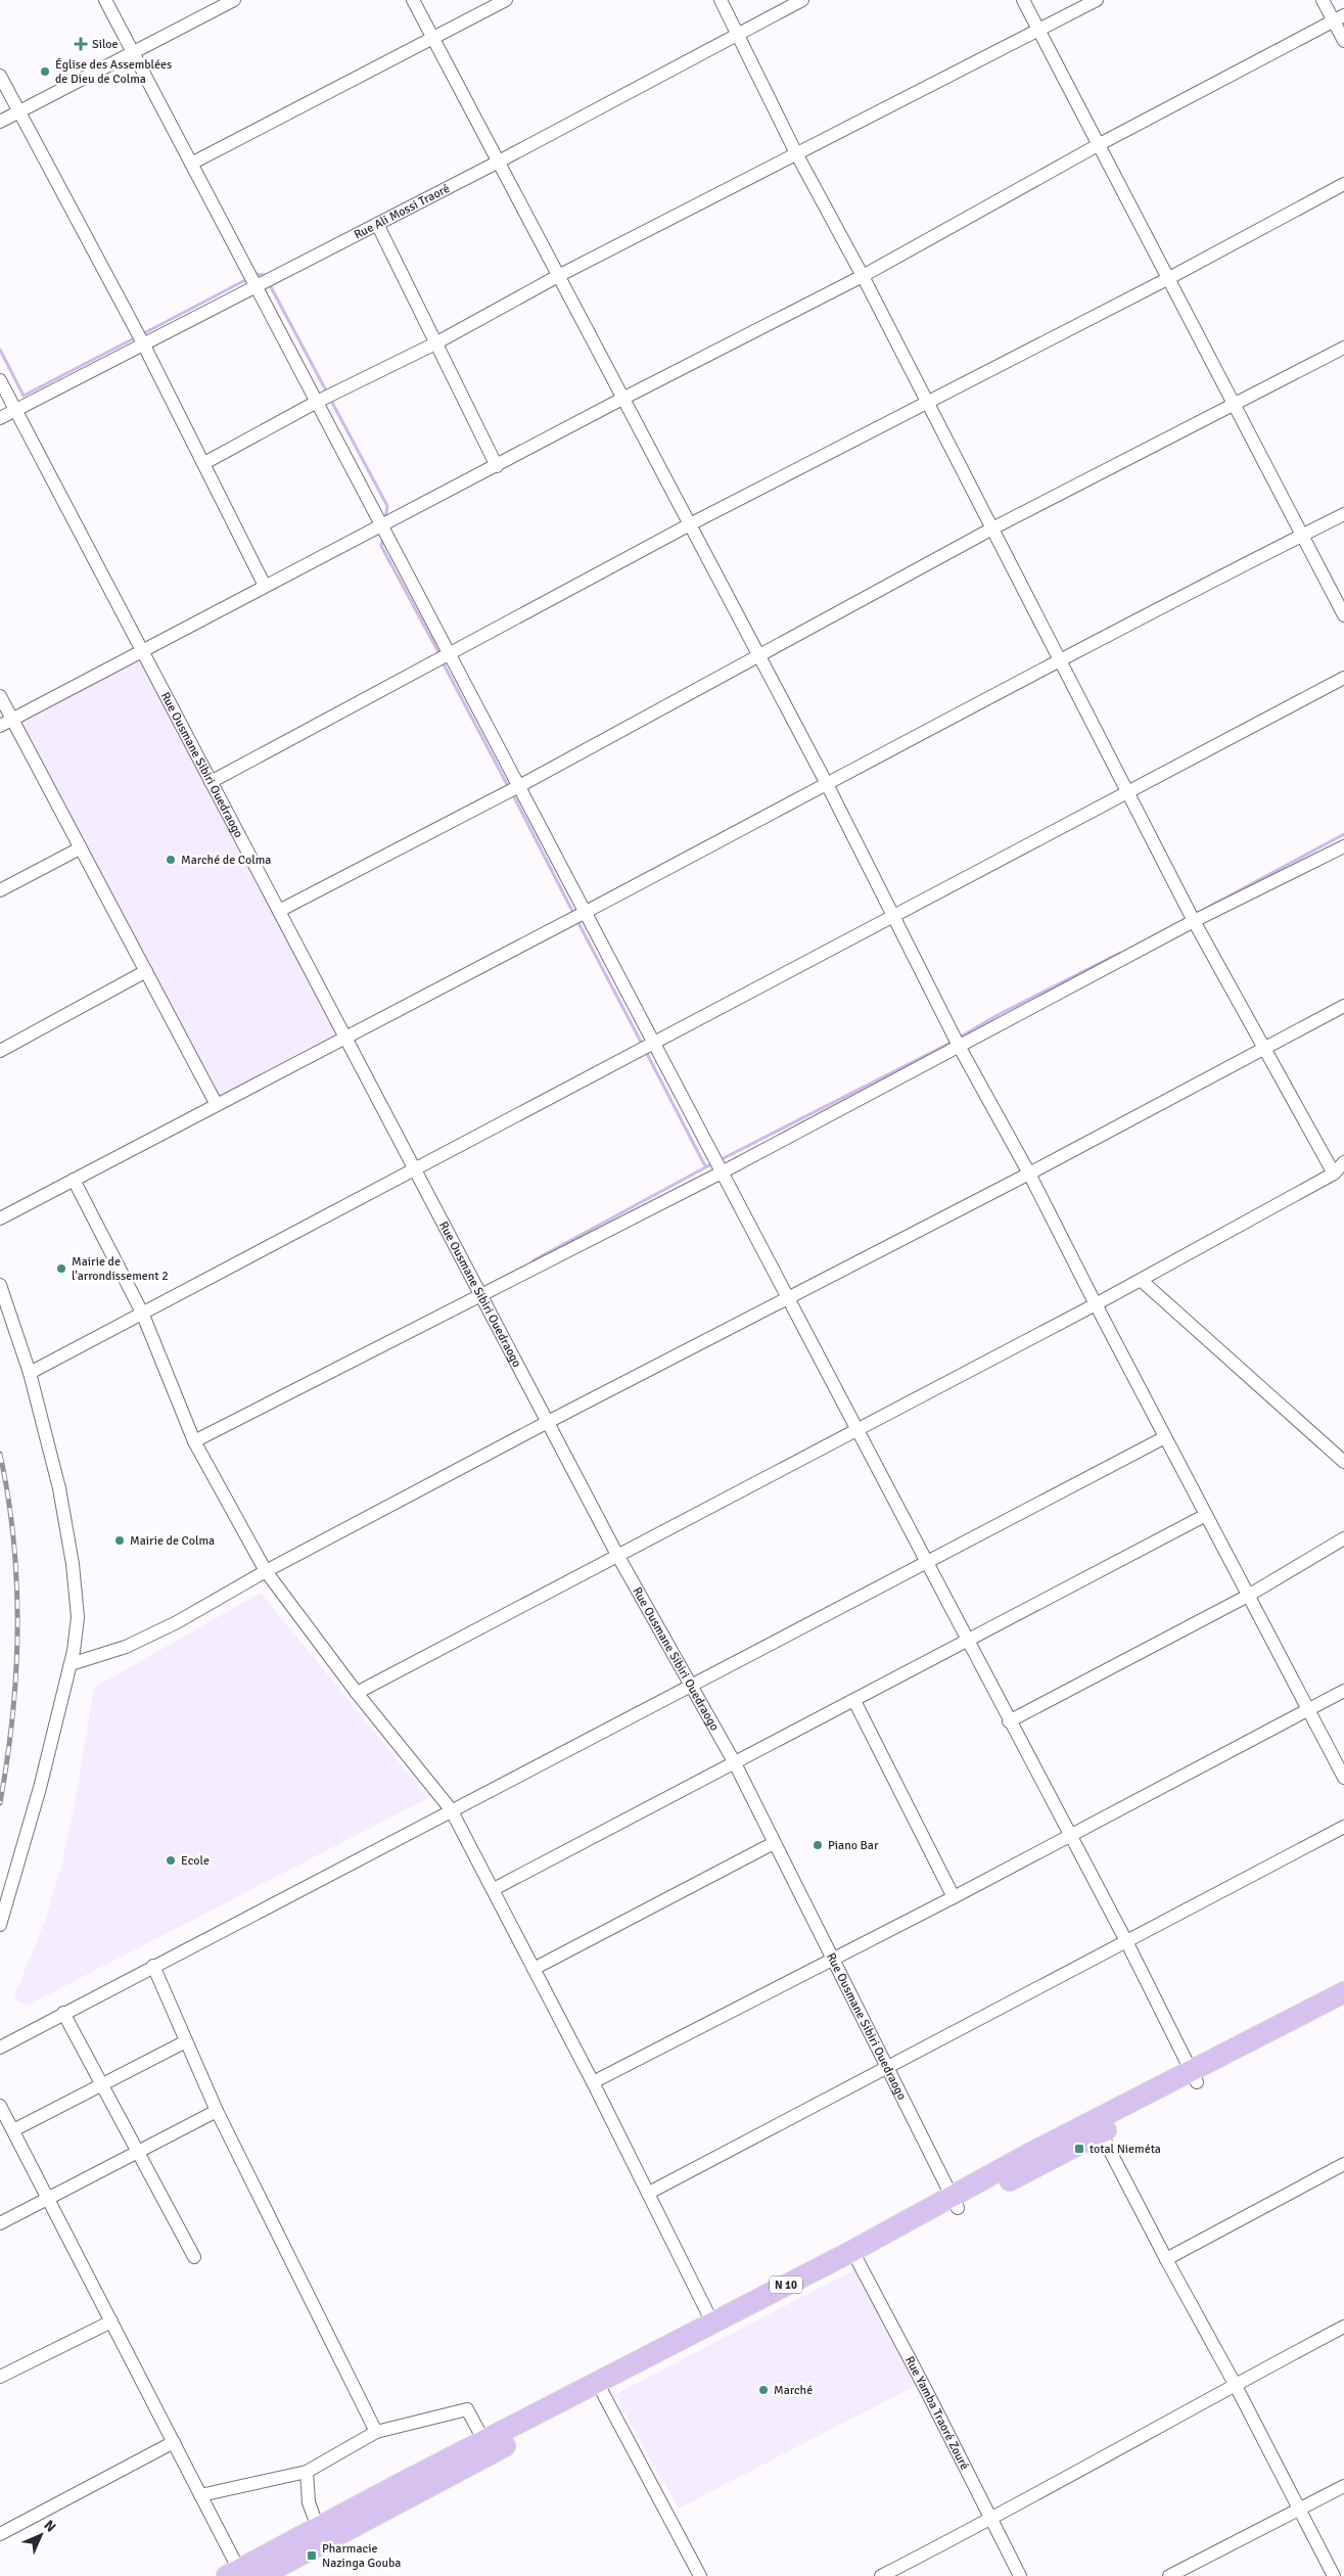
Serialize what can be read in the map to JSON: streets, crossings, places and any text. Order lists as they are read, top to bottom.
{
  "streets": {
    "main road": ["N 10"],
    "street": ["Rue Ali Mossi Traoré", "Rue Ousmane Sibiri Ouedraogo", "Rue Yamba Traoré Zouré"]
  },
  "crossings": [
    ["Rue Ali Mossi Traoré", "Rue Ousmane Sibiri Ouedraogo"],
    ["Rue Ousmane Sibiri Ouedraogo", "N 10"],
    ["N 10", "Rue Yamba Traoré Zouré"]
  ],
  "places": {
    "health": ["Siloe"],
    "other": [
      "Église des Assemblées de Dieu de Colma",
      "Marché de Colma",
      "Mairie de l'arrondissement 2",
      "Mairie de Colma",
      "Piano Bar",
      "Ecole",
      "Marché"
    ],
    "transit": ["total Nieméta", "Pharmacie Nazinga Gouba"]
  },
  "north": "top right"
}
